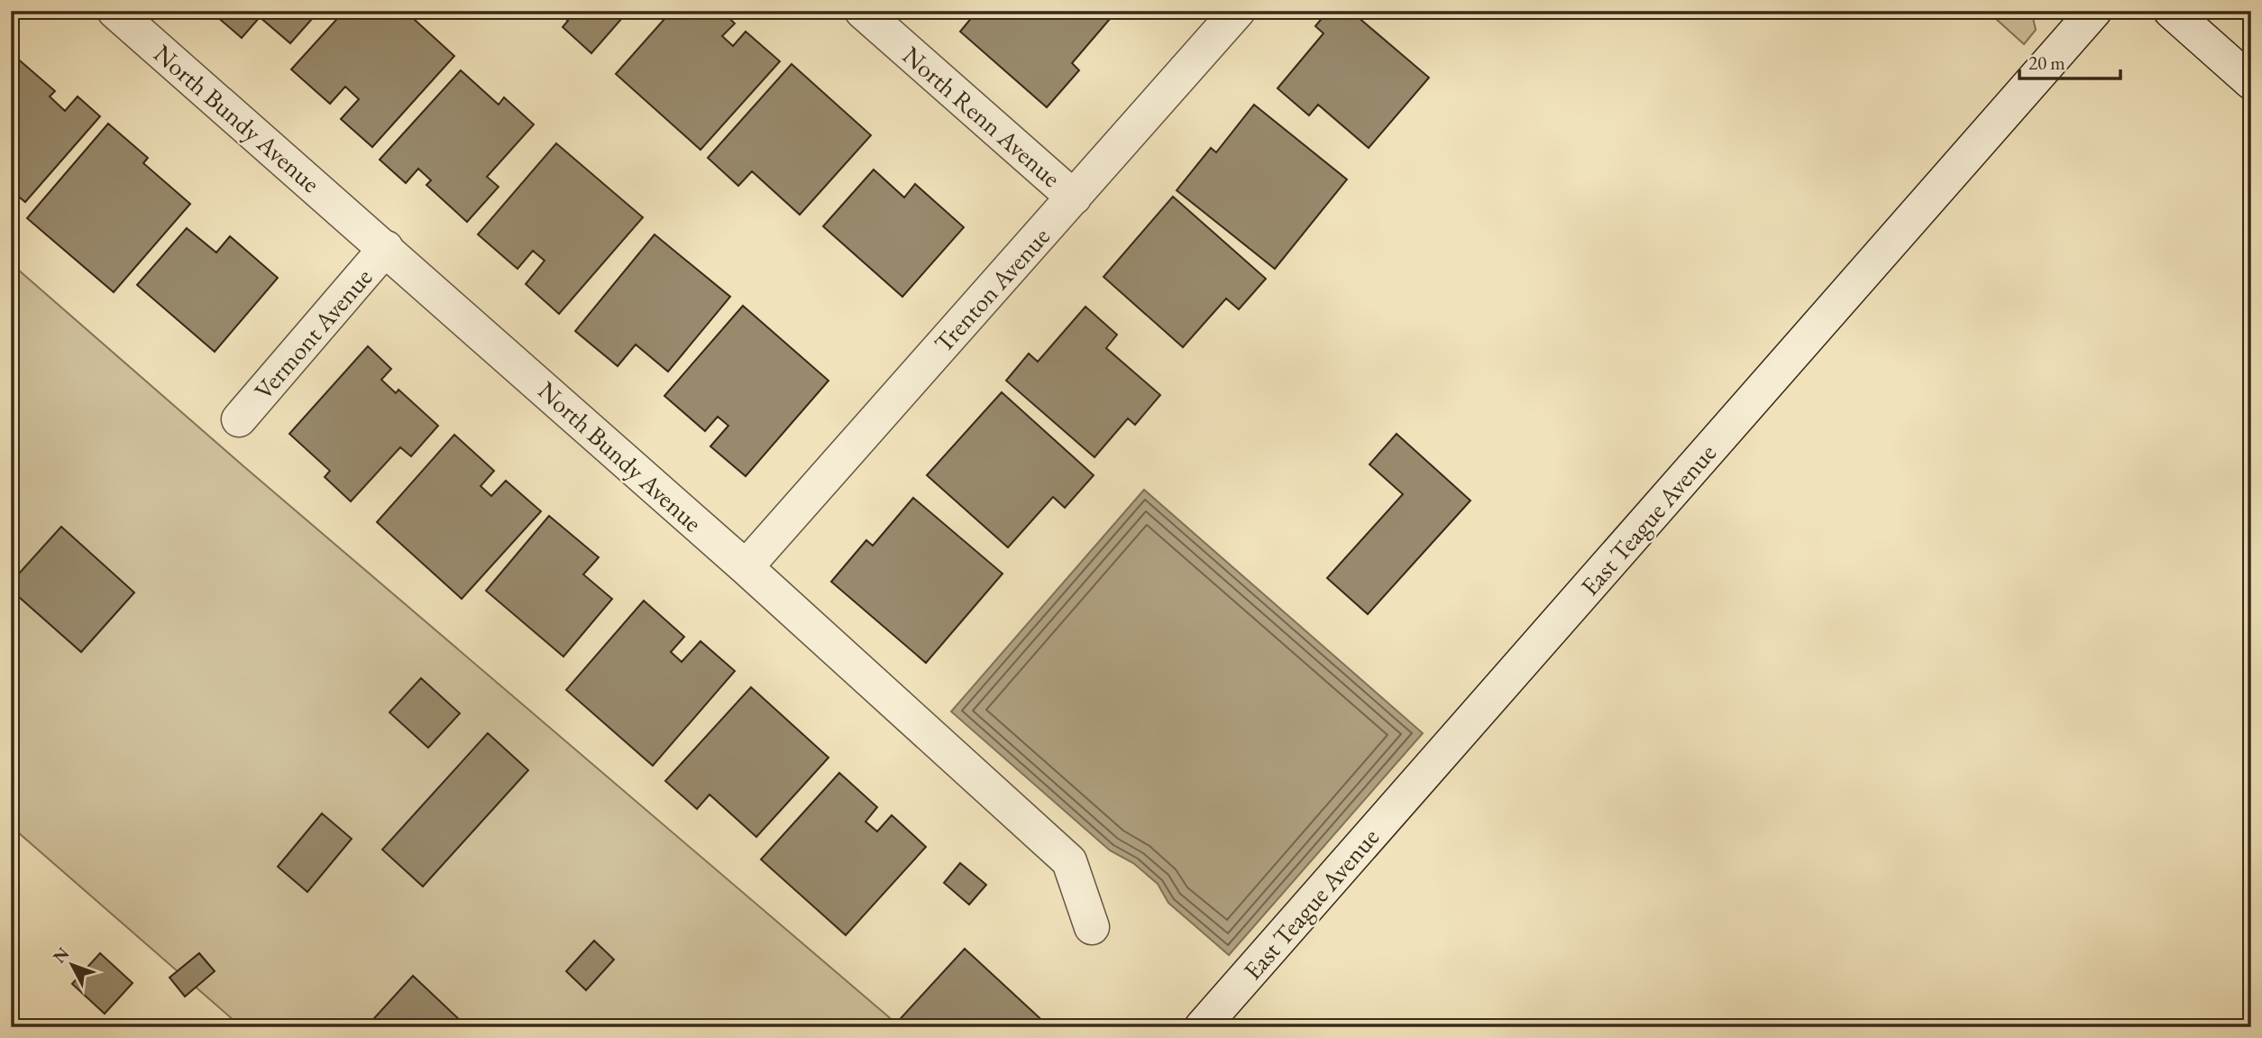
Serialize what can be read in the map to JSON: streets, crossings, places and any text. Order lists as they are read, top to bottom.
{
  "streets": {
    "street": [
      "North Renn Avenue",
      "North Bundy Avenue",
      "Trenton Avenue",
      "Vermont Avenue",
      "East Teague Avenue"
    ]
  },
  "crossings": [
    ["North Renn Avenue", "Trenton Avenue"],
    ["North Bundy Avenue", "Trenton Avenue"],
    ["North Bundy Avenue", "Vermont Avenue"]
  ],
  "scale_bar": "20 m",
  "north": "top left"
}
